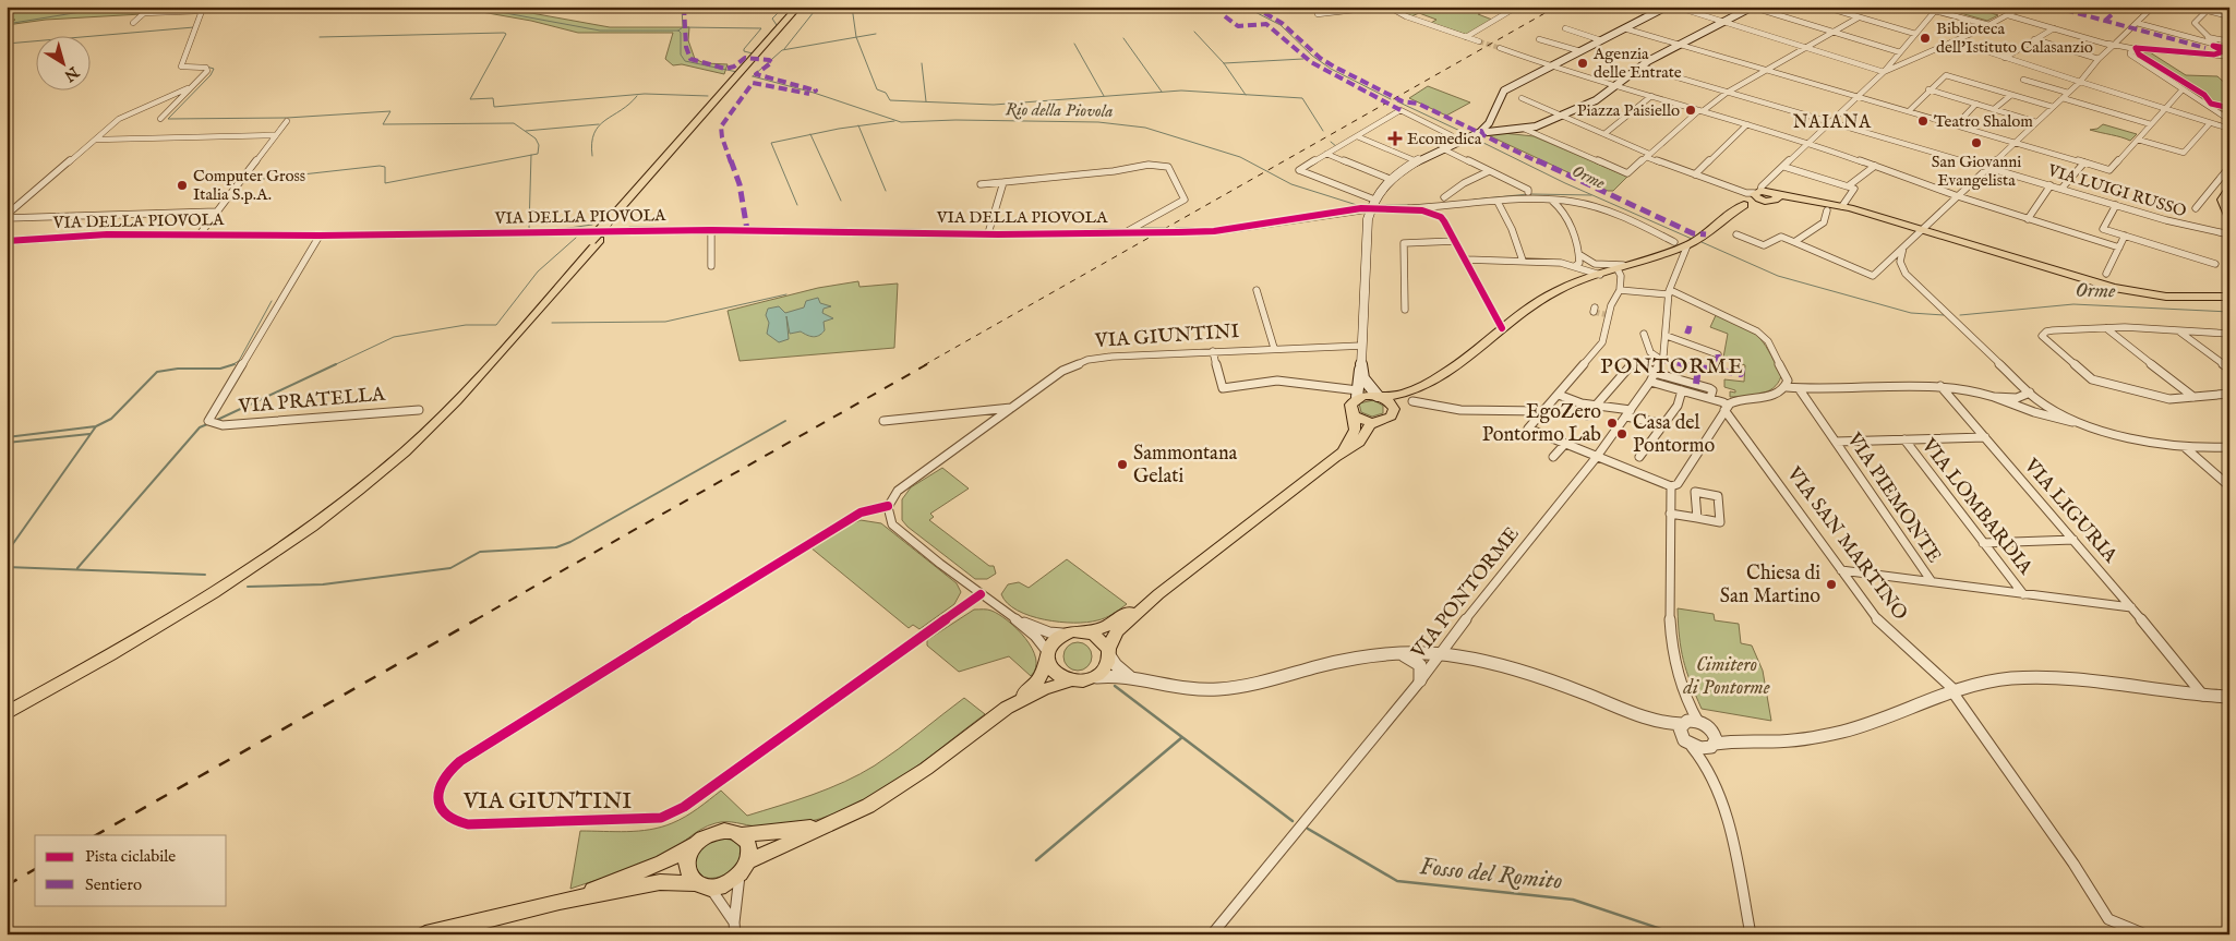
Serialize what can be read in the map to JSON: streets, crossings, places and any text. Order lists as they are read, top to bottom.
{
  "streets": {
    "street": [
      "VIA LUIGI RUSSO",
      "VIA DELLA PIOVOLA",
      "VIA GIUNTINI",
      "VIA PRATELLA",
      "VIA PIEMONTE",
      "VIA LOMBARDIA",
      "VIA LIGURIA",
      "VIA SAN MARTINO",
      "VIA PONTORME"
    ]
  },
  "crossings": [
    ["VIA DELLA PIOVOLA", "VIA PRATELLA"],
    ["VIA PIEMONTE", "VIA SAN MARTINO"]
  ],
  "districts": ["NAIANA", "PONTORME"],
  "water": ["Rio della Piovola", "Orme", "Fosso del Romito"],
  "parks": ["Cimitero di Pontorme"],
  "places": {
    "other": [
      "Biblioteca dell'Istituto Calasanzio",
      "Agenzia delle Entrate",
      "Piazza Paisiello",
      "Teatro Shalom",
      "San Giovanni Evangelista",
      "Computer Gross Italia S.p.A.",
      "EgoZero Pontormo Lab",
      "Casa del Pontormo",
      "Sammontana Gelati",
      "Chiesa di San Martino"
    ],
    "health": ["Ecomedica"]
  },
  "legend": ["Pista ciclabile", "Sentiero"],
  "north": "bottom right"
}
